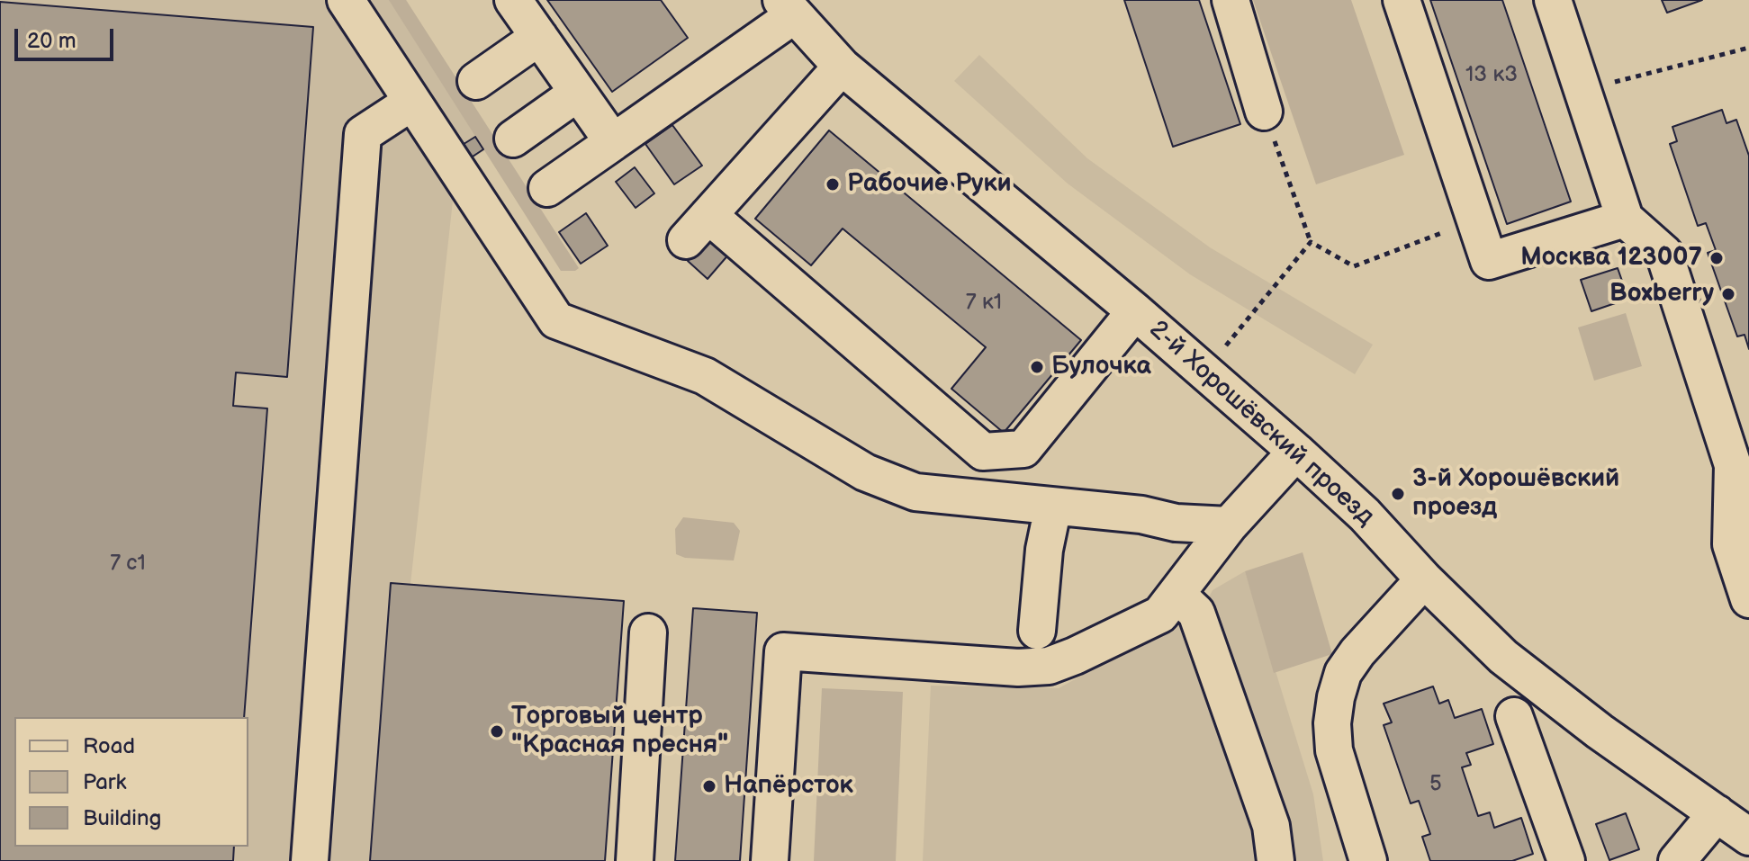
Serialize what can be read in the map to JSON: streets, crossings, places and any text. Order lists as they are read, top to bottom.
{
  "streets": {
    "street": ["2-й Хорошёвский проезд"]
  },
  "places": [
    "Рабочие Руки",
    "Москва 123007",
    "Boxberry",
    "Булочка",
    "3-й Хорошёвский проезд",
    "Торговый центр \"Красная пресня\"",
    "Напёрсток"
  ],
  "house_numbers": [
    "13 к3",
    "7 к1",
    "7 с1",
    "5"
  ],
  "legend": ["Road", "Park", "Building"],
  "scale_bar": "20 m"
}
